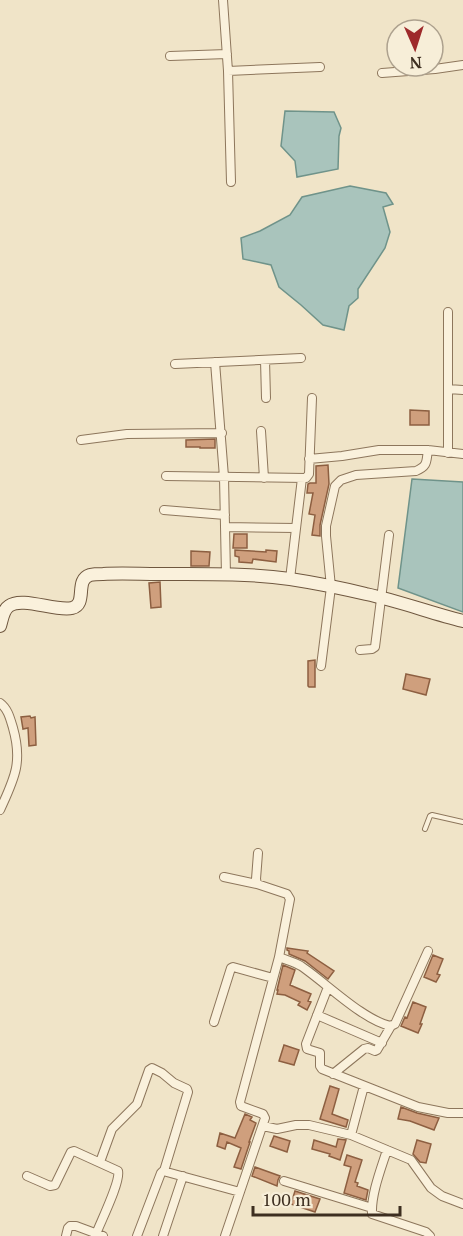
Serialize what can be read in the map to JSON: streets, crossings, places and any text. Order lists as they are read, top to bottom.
{
  "scale_bar": "100 m",
  "north": "bottom"
}
